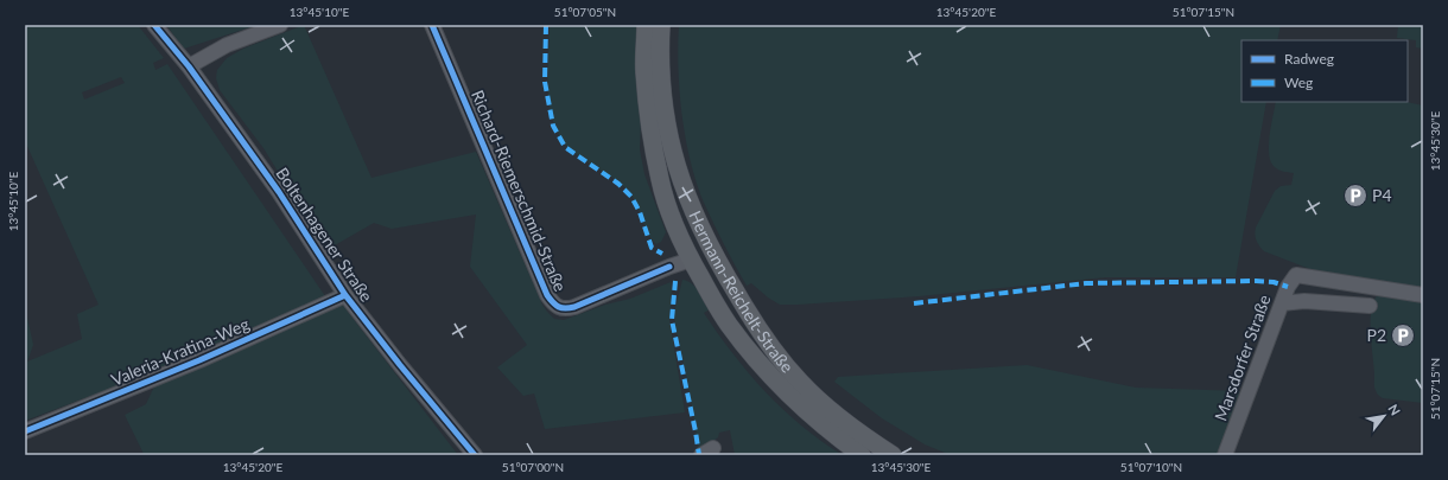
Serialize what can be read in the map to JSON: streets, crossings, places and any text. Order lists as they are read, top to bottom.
{
  "streets": {
    "main road": ["Hermann-Reichelt-Straße"],
    "street": [
      "Richard-Riemerschmid-Straße",
      "Boltenhagener Straße",
      "Valeria-Kratina-Weg",
      "Marsdorfer Straße"
    ]
  },
  "crossings": [
    ["Richard-Riemerschmid-Straße", "Hermann-Reichelt-Straße"],
    ["Boltenhagener Straße", "Valeria-Kratina-Weg"]
  ],
  "places": {
    "parking": ["P4", "P2"]
  },
  "legend": ["Radweg", "Weg"],
  "north": "top right",
  "coordinates": [
    "13°45'10\"E",
    "51°07'05\"N",
    "13°45'20\"E",
    "51°07'15\"N",
    "13°45'30\"E",
    "51°07'00\"N",
    "51°07'10\"N"
  ]
}
